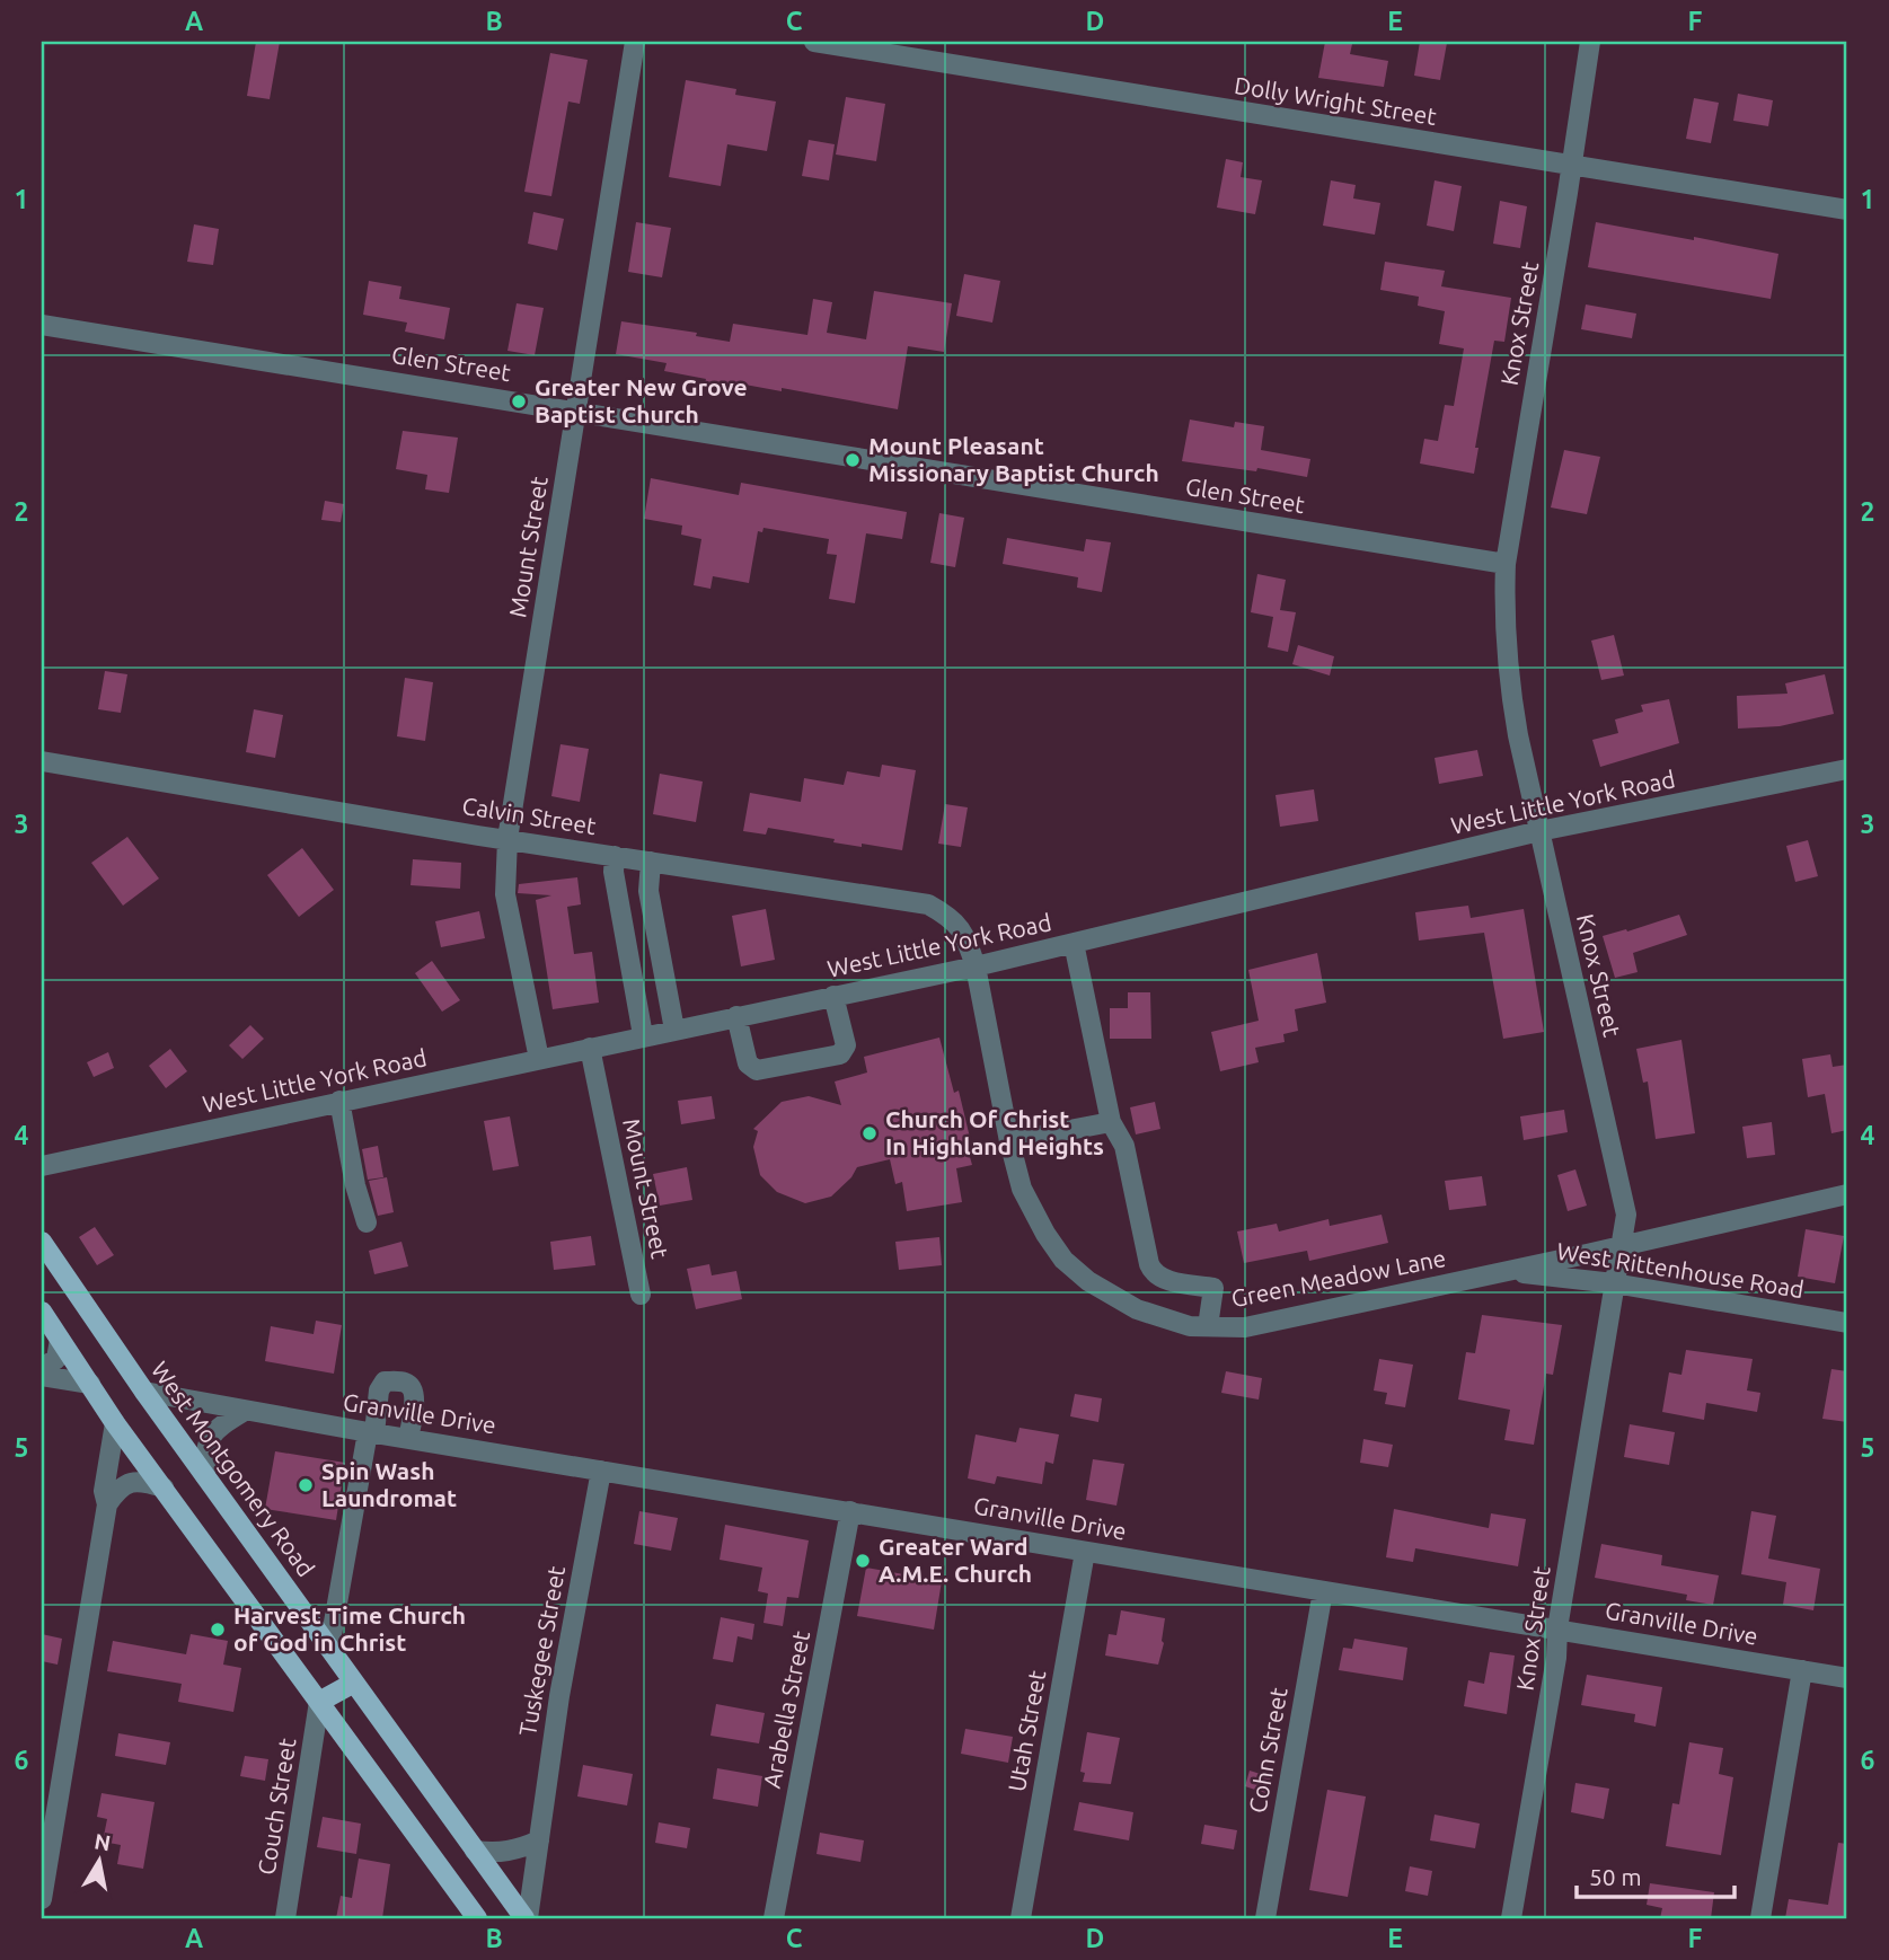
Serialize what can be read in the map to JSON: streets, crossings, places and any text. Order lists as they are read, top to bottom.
{
  "streets": {
    "main road": ["West Montgomery Road"],
    "street": [
      "Dolly Wright Street",
      "Knox Street",
      "Glen Street",
      "Mount Street",
      "West Little York Road",
      "Calvin Street",
      "West Rittenhouse Road",
      "Green Meadow Lane",
      "Granville Drive",
      "Tuskegee Street",
      "Arabella Street",
      "Utah Street",
      "Cohn Street",
      "Couch Street"
    ]
  },
  "crossings": [
    ["Dolly Wright Street", "Knox Street"],
    ["Knox Street", "Glen Street"],
    ["Knox Street", "West Little York Road"],
    ["Knox Street", "West Rittenhouse Road"],
    ["Knox Street", "Green Meadow Lane"],
    ["Knox Street", "Granville Drive"],
    ["Glen Street", "Mount Street"],
    ["Mount Street", "West Little York Road"],
    ["Mount Street", "Calvin Street"],
    ["West Little York Road", "Calvin Street"],
    ["West Little York Road", "Green Meadow Lane"],
    ["Calvin Street", "Green Meadow Lane"],
    ["West Rittenhouse Road", "Green Meadow Lane"],
    ["Granville Drive", "West Montgomery Road"],
    ["Granville Drive", "Tuskegee Street"],
    ["Granville Drive", "Arabella Street"],
    ["Granville Drive", "Utah Street"],
    ["Granville Drive", "Cohn Street"],
    ["West Montgomery Road", "Tuskegee Street"]
  ],
  "places": [
    "Greater New Grove Baptist Church",
    "Mount Pleasant Missionary Baptist Church",
    "Church Of Christ In Highland Heights",
    "Spin Wash Laundromat",
    "Greater Ward A.M.E. Church",
    "Harvest Time Church of God in Christ"
  ],
  "scale_bar": "50 m",
  "north": "top",
  "grid": {
    "columns": [
      "A",
      "B",
      "C",
      "D",
      "E",
      "F"
    ],
    "rows": [
      "1",
      "2",
      "3",
      "4",
      "5",
      "6"
    ]
  }
}
